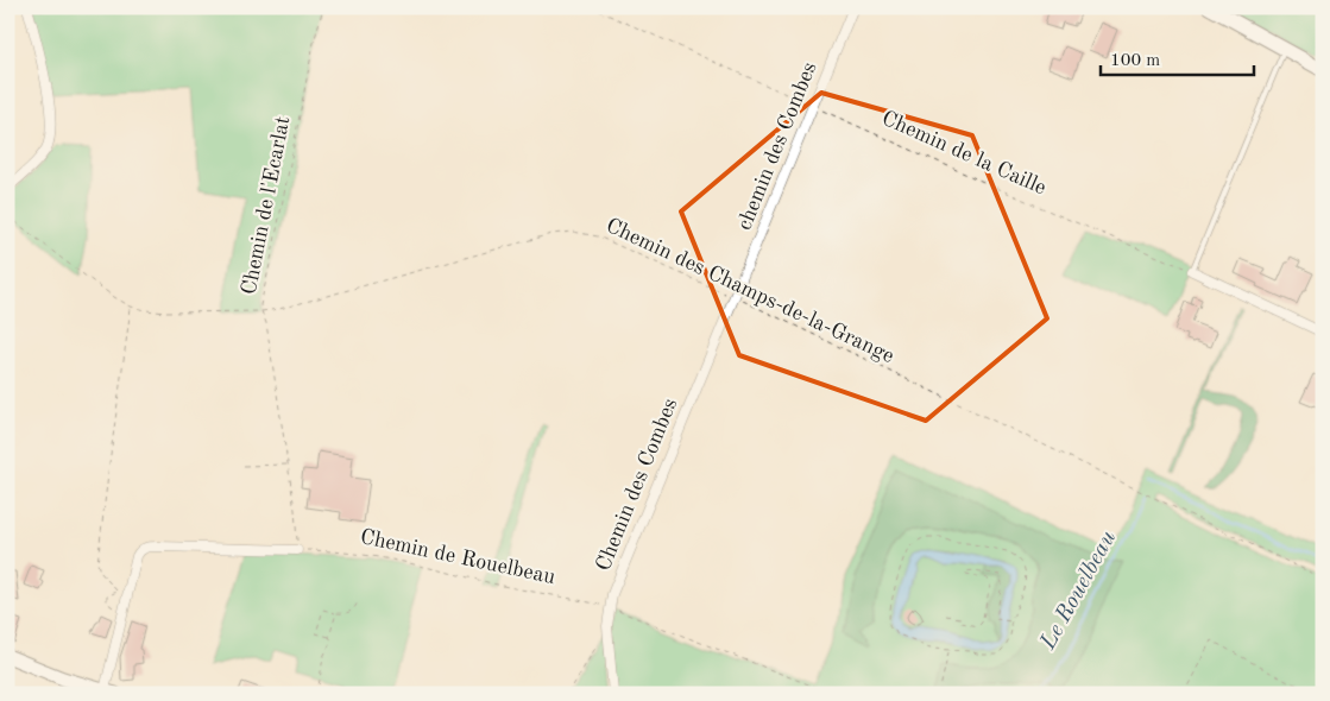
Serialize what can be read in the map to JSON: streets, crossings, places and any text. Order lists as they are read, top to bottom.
{
  "streets": {
    "street": ["chemin des Combes", "Chemin des Combes"],
    "path": [
      "Chemin de la Caille",
      "Chemin de l'Ecarlat",
      "Chemin des Champs-de-la-Grange",
      "Chemin de Rouelbeau"
    ]
  },
  "crossings": [
    ["chemin des Combes", "Chemin de la Caille"],
    ["chemin des Combes", "Chemin des Champs-de-la-Grange"],
    ["chemin des Combes", "Chemin des Combes"],
    ["Chemin de l'Ecarlat", "Chemin des Champs-de-la-Grange"],
    ["Chemin des Champs-de-la-Grange", "Chemin des Combes"]
  ],
  "water": ["Le Rouelbeau"],
  "scale_bar": "100 m"
}
